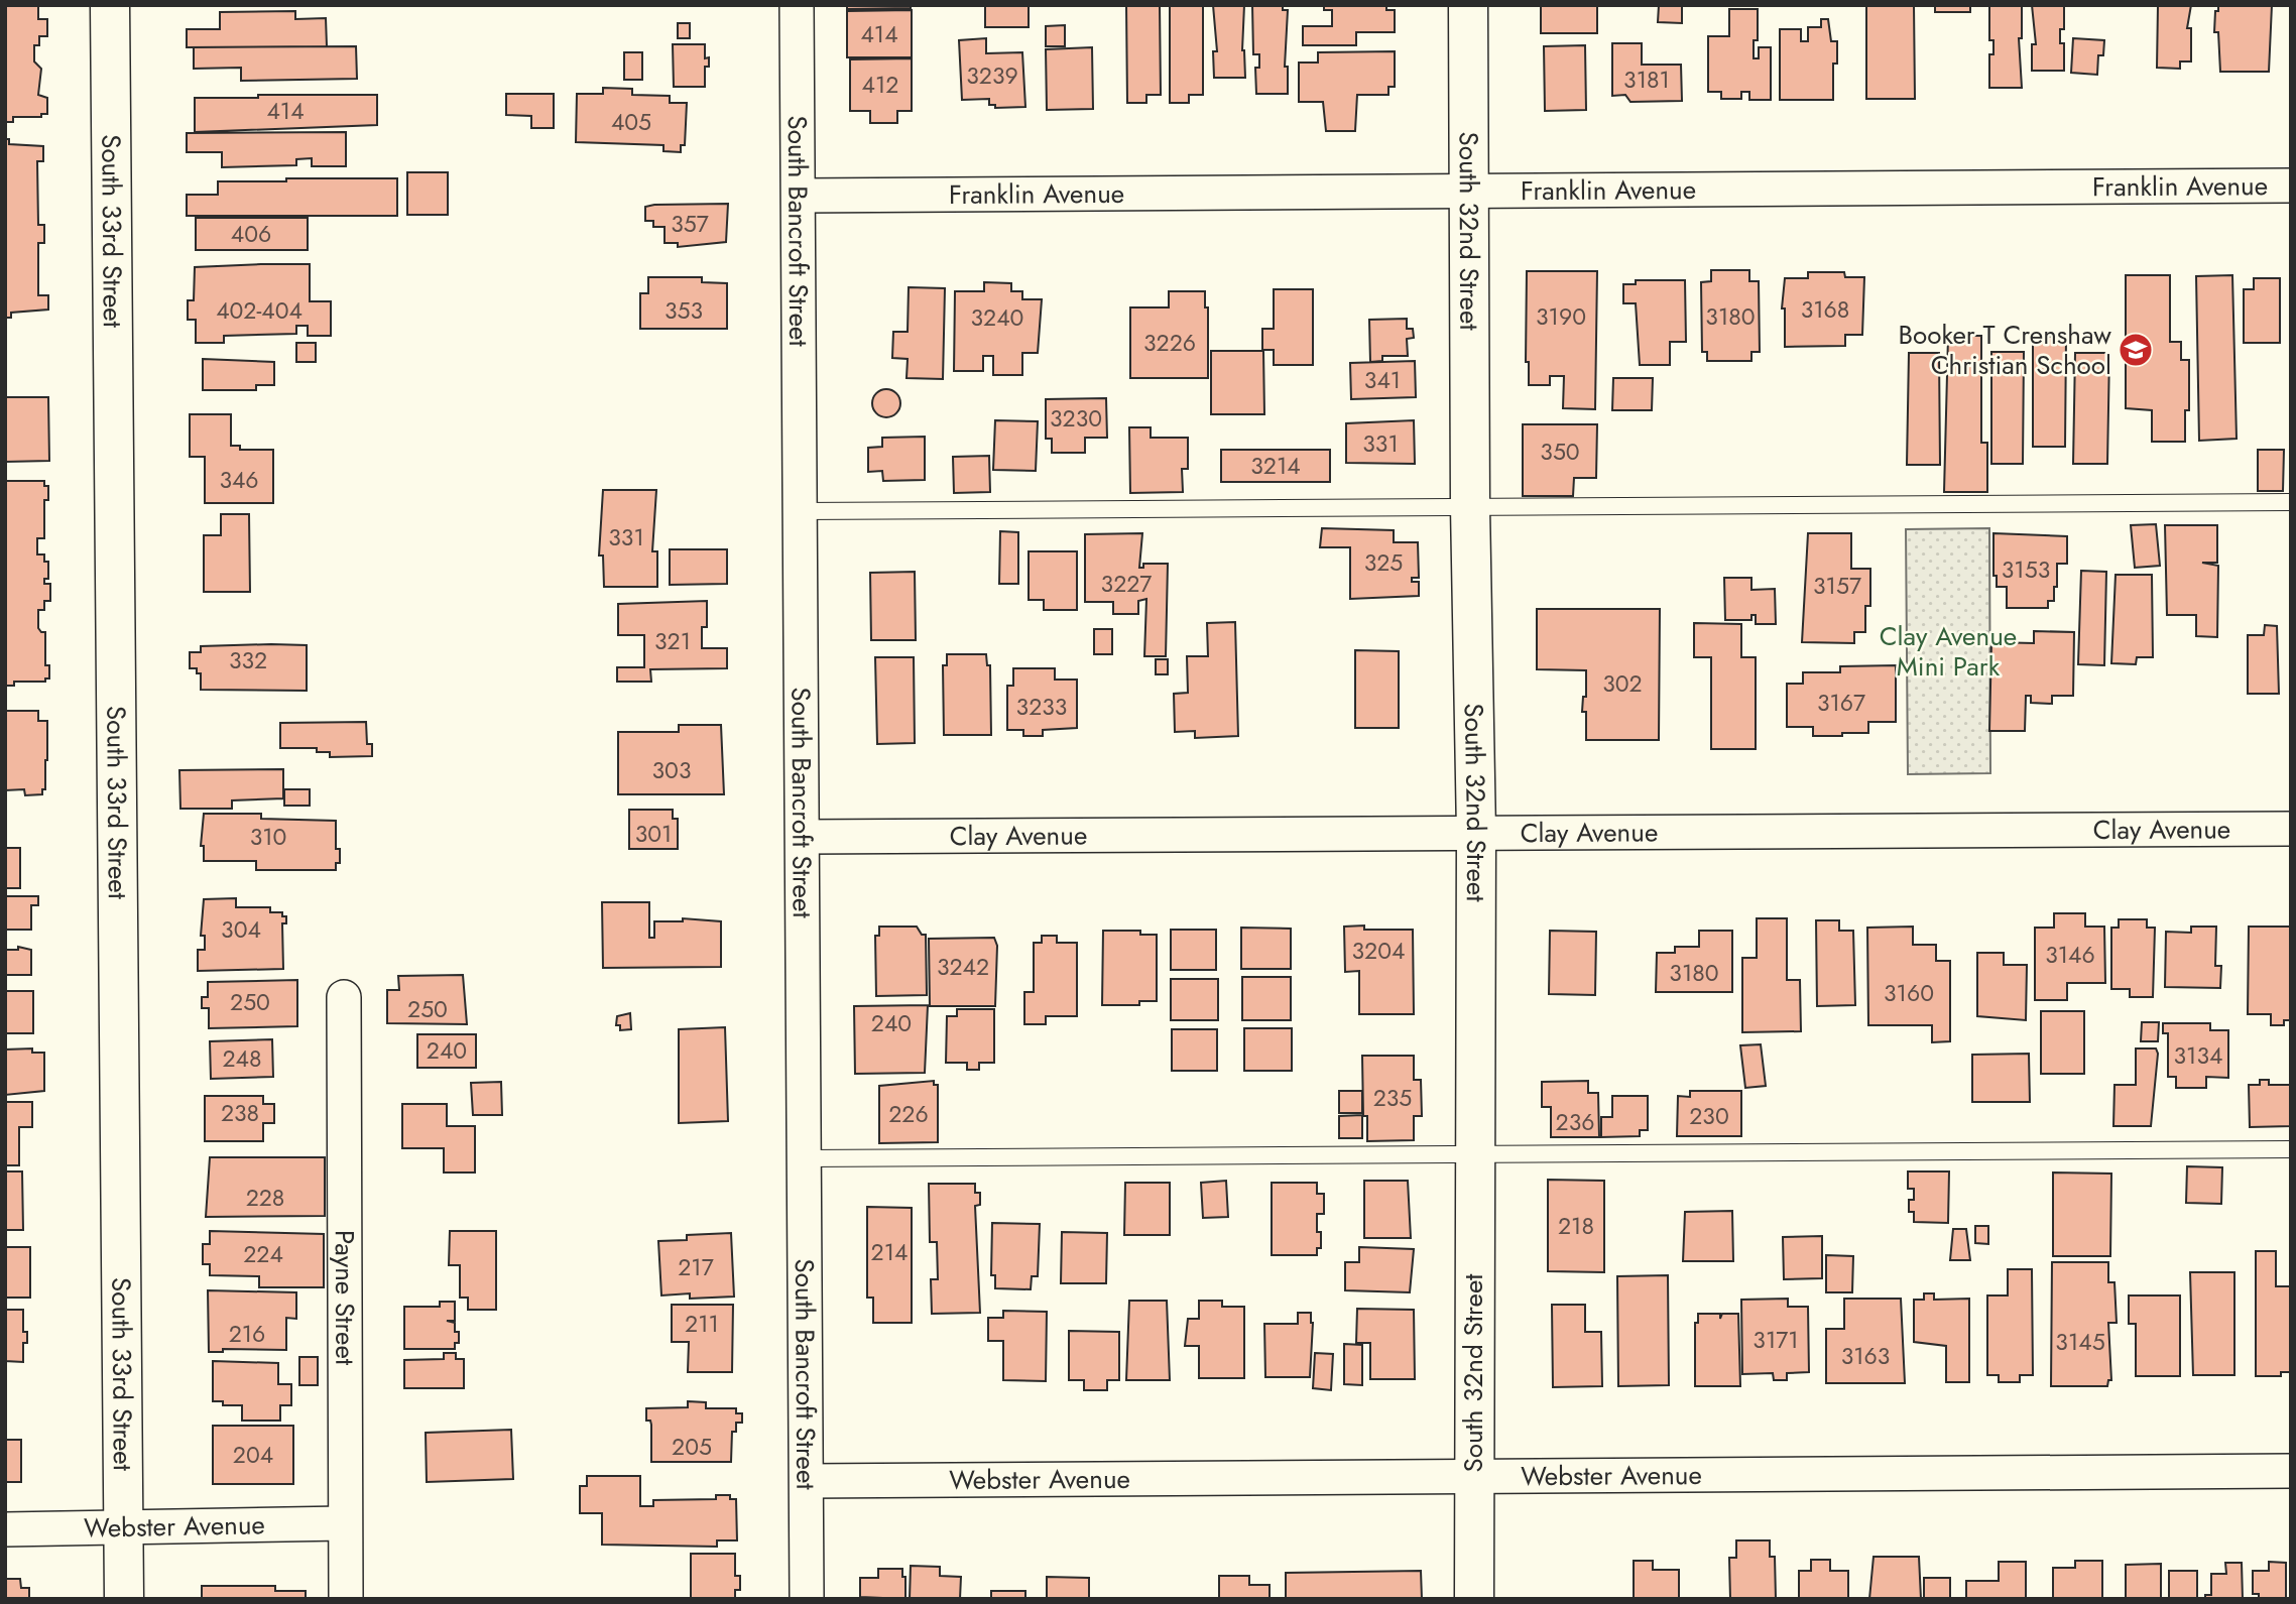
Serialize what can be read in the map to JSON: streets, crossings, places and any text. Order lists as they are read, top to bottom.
{
  "streets": {
    "main road": ["South 33rd Street", "South 32nd Street"],
    "street": [
      "Franklin Avenue",
      "South Bancroft Street",
      "Clay Avenue",
      "Payne Street",
      "Webster Avenue"
    ]
  },
  "crossings": [
    ["Franklin Avenue", "South Bancroft Street"],
    ["Franklin Avenue", "South 32nd Street"],
    ["South 33rd Street", "Webster Avenue"],
    ["South Bancroft Street", "Clay Avenue"],
    ["South Bancroft Street", "Webster Avenue"],
    ["South 32nd Street", "Clay Avenue"],
    ["South 32nd Street", "Webster Avenue"],
    ["Payne Street", "Webster Avenue"]
  ],
  "parks": ["Clay Avenue Mini Park"],
  "places": {
    "school or university": ["Booker T Crenshaw Christian School"]
  },
  "house_numbers": [
    "414",
    "3239",
    "3181",
    "412",
    "414",
    "405",
    "357",
    "406",
    "3168",
    "402-404",
    "353",
    "3190",
    "3180",
    "3240",
    "3226",
    "341",
    "3230",
    "331",
    "350",
    "3214",
    "346",
    "331",
    "325",
    "3153",
    "3227",
    "3157",
    "321",
    "332",
    "302",
    "3167",
    "3233",
    "303",
    "301",
    "310",
    "304",
    "3204",
    "3146",
    "3242",
    "3180",
    "3160",
    "250",
    "250",
    "240",
    "240",
    "3134",
    "248",
    "235",
    "238",
    "226",
    "230",
    "236",
    "228",
    "218",
    "214",
    "224",
    "217",
    "211",
    "216",
    "3171",
    "3145",
    "3163",
    "205",
    "204"
  ]
}
